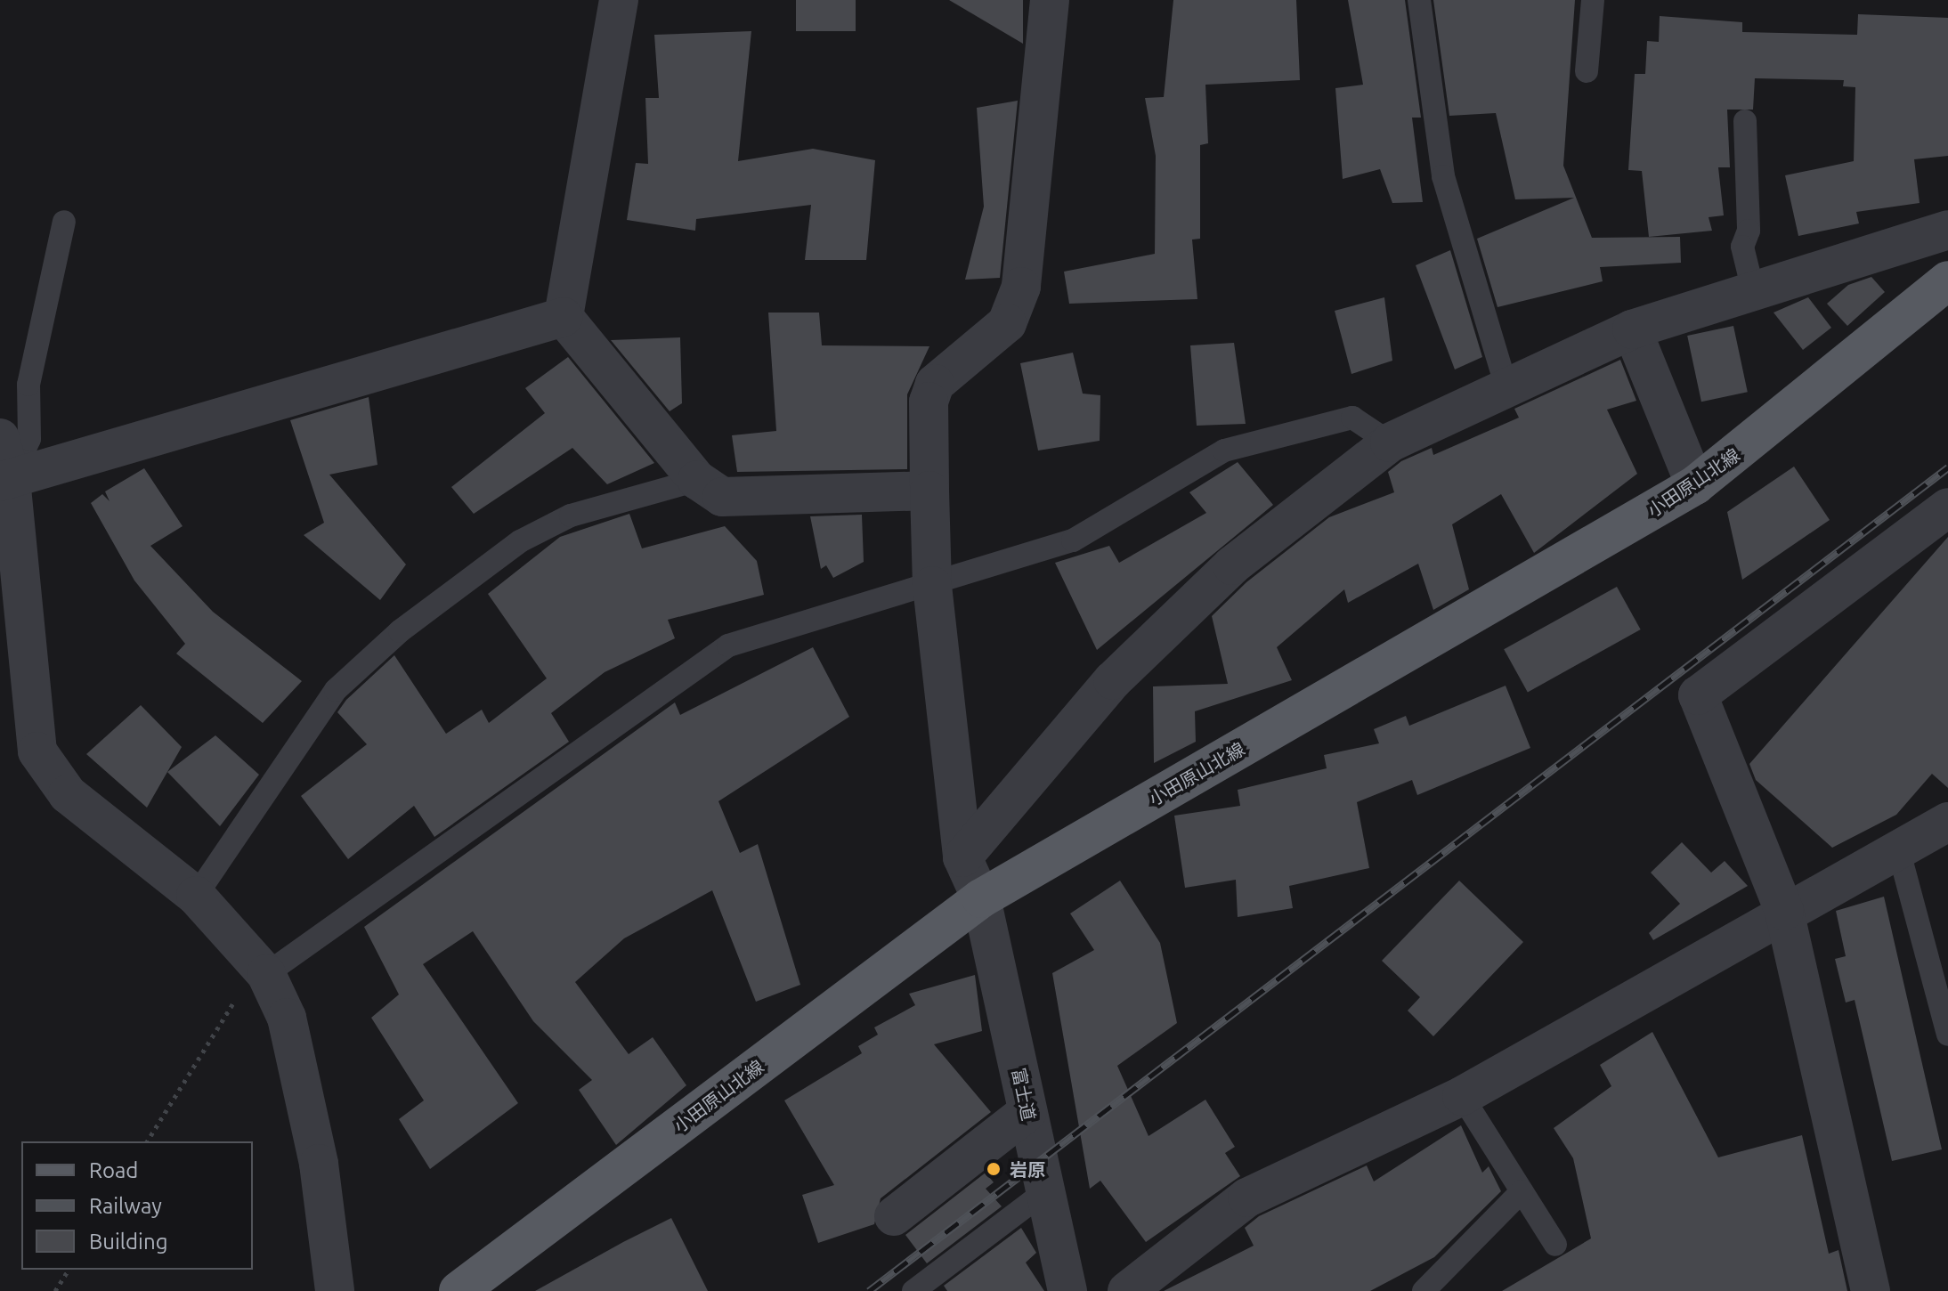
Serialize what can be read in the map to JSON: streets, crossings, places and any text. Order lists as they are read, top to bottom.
{
  "streets": {
    "main road": ["小田原山北線"],
    "street": ["富士道"]
  },
  "crossings": [
    ["小田原山北線", "富士道"]
  ],
  "places": ["岩原"],
  "legend": ["Road", "Railway", "Building"]
}
